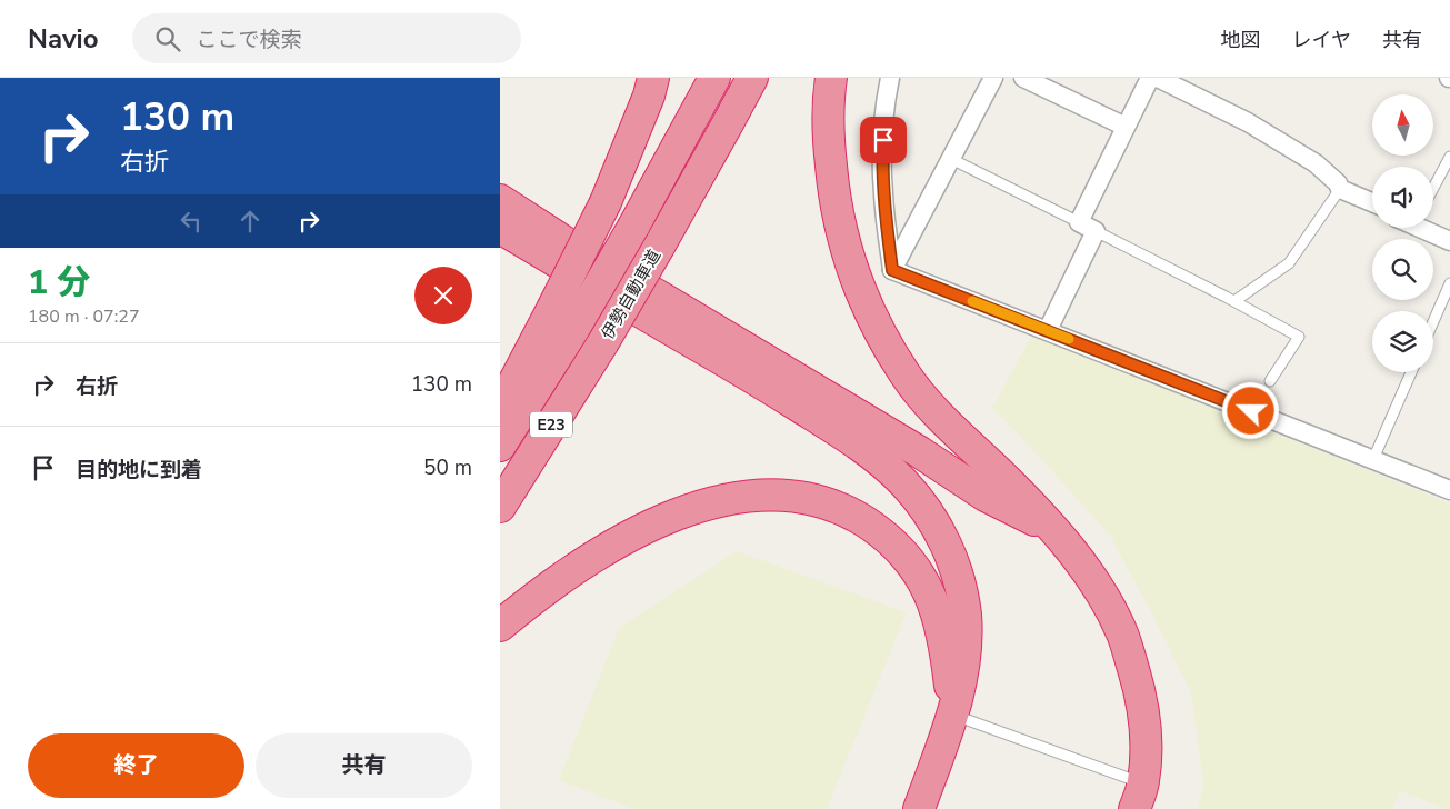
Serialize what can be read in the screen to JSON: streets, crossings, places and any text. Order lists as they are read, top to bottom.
{
  "streets": {
    "highway": ["伊勢自動車道", "E23"]
  },
  "north": "top",
  "page": {
    "header": "Navio",
    "search": "ここで検索",
    "nav": ["地図", "レイヤ", "共有"],
    "turn": ["130 m", "右折"],
    "heading": ["1 分", "180 m · 07:27"],
    "list": [
      {
        "name": "右折",
        "value": "130 m"
      },
      {
        "name": "目的地に到着",
        "value": "50 m"
      }
    ],
    "buttons": ["終了", "共有"]
  }
}
